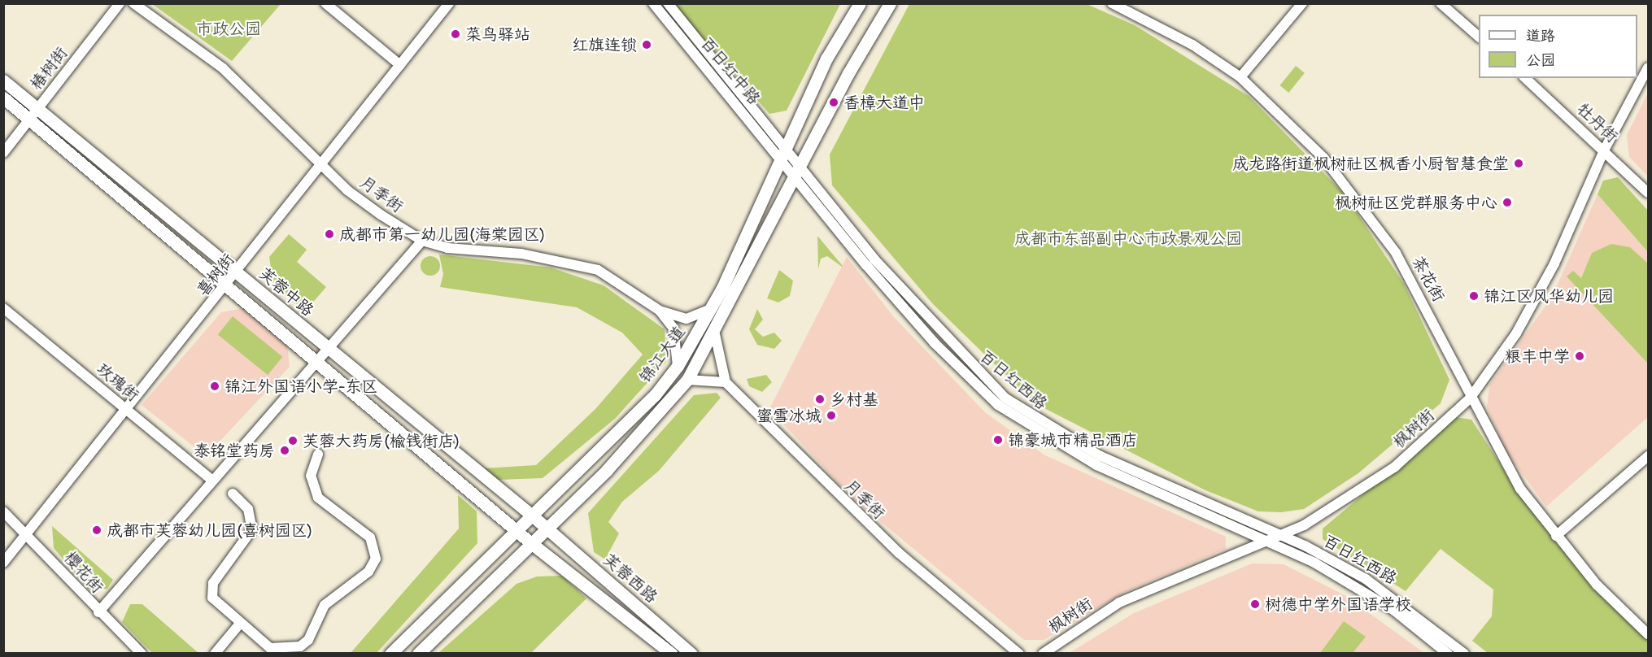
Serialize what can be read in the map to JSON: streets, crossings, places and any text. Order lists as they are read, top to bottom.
{
  "streets": {
    "main road": ["芙蓉中路", "锦江大道", "芙蓉西路"],
    "street": [
      "椿树街",
      "百日红中路",
      "牡丹街",
      "月季街",
      "喜树街",
      "茶花街",
      "百日红西路",
      "玫瑰街",
      "枫树街",
      "樱花街"
    ]
  },
  "crossings": [
    ["椿树街", "芙蓉中路"],
    ["百日红中路", "锦江大道"],
    ["百日红中路", "百日红西路"],
    ["牡丹街", "枫树街"],
    ["月季街", "喜树街"],
    ["月季街", "锦江大道"],
    ["喜树街", "芙蓉中路"],
    ["喜树街", "玫瑰街"],
    ["喜树街", "樱花街"],
    ["茶花街", "枫树街"],
    ["芙蓉中路", "锦江大道"],
    ["芙蓉中路", "芙蓉西路"],
    ["锦江大道", "百日红西路"],
    ["锦江大道", "芙蓉西路"],
    ["百日红西路", "枫树街"]
  ],
  "parks": ["市政公园", "成都市东部副中心市政景观公园"],
  "places": [
    "菜鸟驿站",
    "红旗连锁",
    "香樟大道中",
    "成龙路街道枫树社区枫香小厨智慧食堂",
    "枫树社区党群服务中心",
    "成都市第一幼儿园(海棠园区)",
    "锦江区风华幼儿园",
    "粮丰中学",
    "锦江外国语小学-东区",
    "乡村基",
    "蜜雪冰城",
    "锦豪城市精品酒店",
    "芙蓉大药房(榆钱街店)",
    "泰铭堂药房",
    "成都市芙蓉幼儿园(喜树园区)",
    "树德中学外国语学校"
  ],
  "legend": ["道路", "公园"]
}
